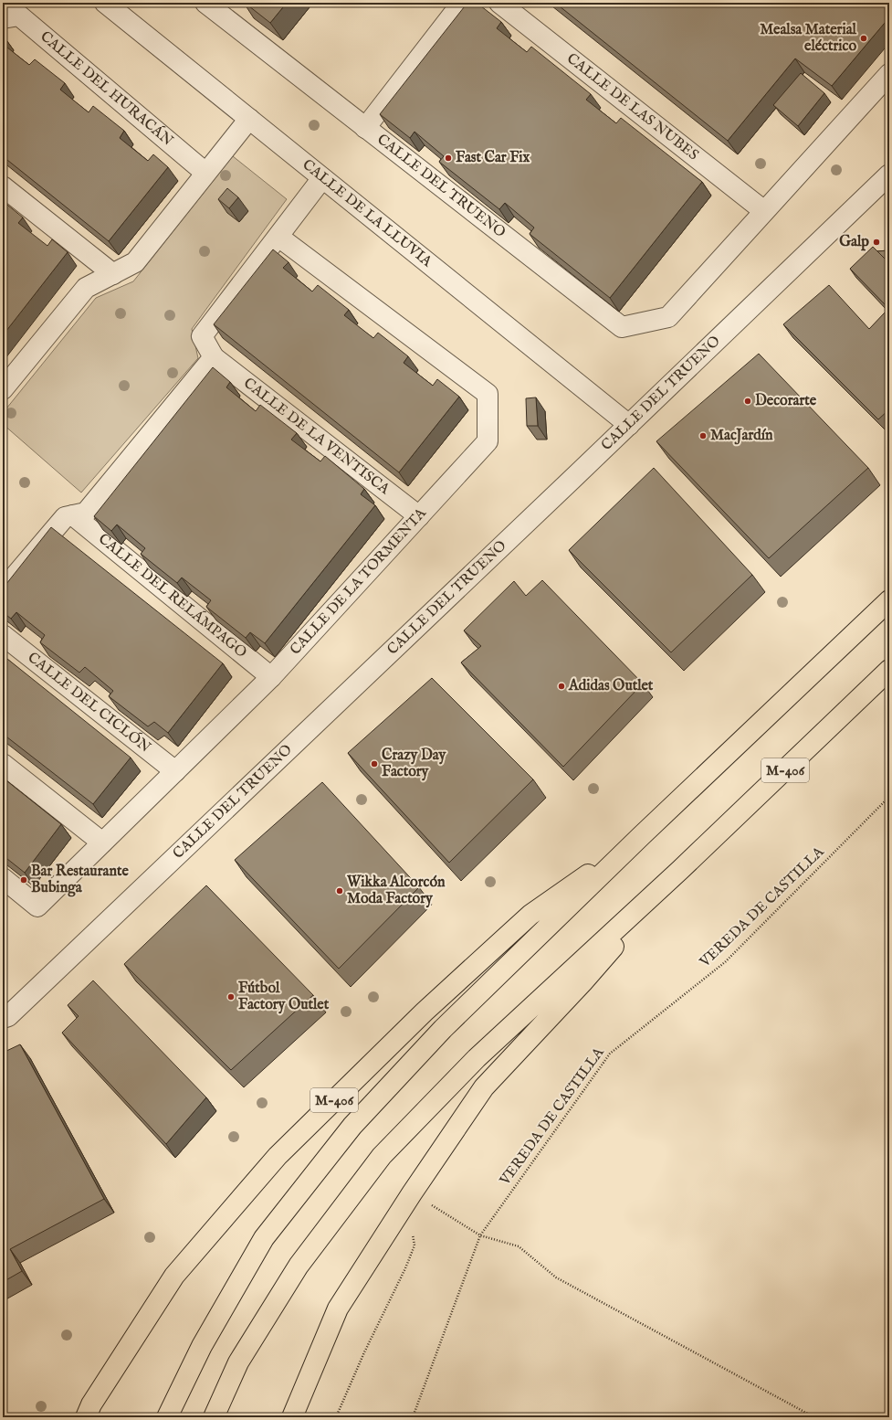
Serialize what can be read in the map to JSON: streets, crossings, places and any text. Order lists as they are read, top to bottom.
{
  "streets": {
    "highway": ["M-406"],
    "street": [
      "CALLE DEL HURACÁN",
      "CALLE DE LAS NUBES",
      "CALLE DEL TRUENO",
      "CALLE DE LA LLUVIA",
      "CALLE DE LA VENTISCA",
      "CALLE DE LA TORMENTA",
      "CALLE DEL RELÁMPAGO",
      "CALLE DEL CICLÓN"
    ],
    "path": ["VEREDA DE CASTILLA"]
  },
  "crossings": [
    ["CALLE DE LAS NUBES", "CALLE DEL TRUENO"],
    ["CALLE DEL TRUENO", "CALLE DE LA LLUVIA"],
    ["CALLE DE LA VENTISCA", "CALLE DE LA TORMENTA"],
    ["CALLE DE LA TORMENTA", "CALLE DEL RELÁMPAGO"],
    ["CALLE DE LA TORMENTA", "CALLE DEL CICLÓN"]
  ],
  "places": [
    "Mealsa Material eléctrico",
    "Fast Car Fix",
    "Galp",
    "Decorarte",
    "MacJardín",
    "Adidas Outlet",
    "Crazy Day Factory",
    "Bar Restaurante Bubinga",
    "Wikka Alcorcón Moda Factory",
    "Fútbol Factory Outlet"
  ]
}
